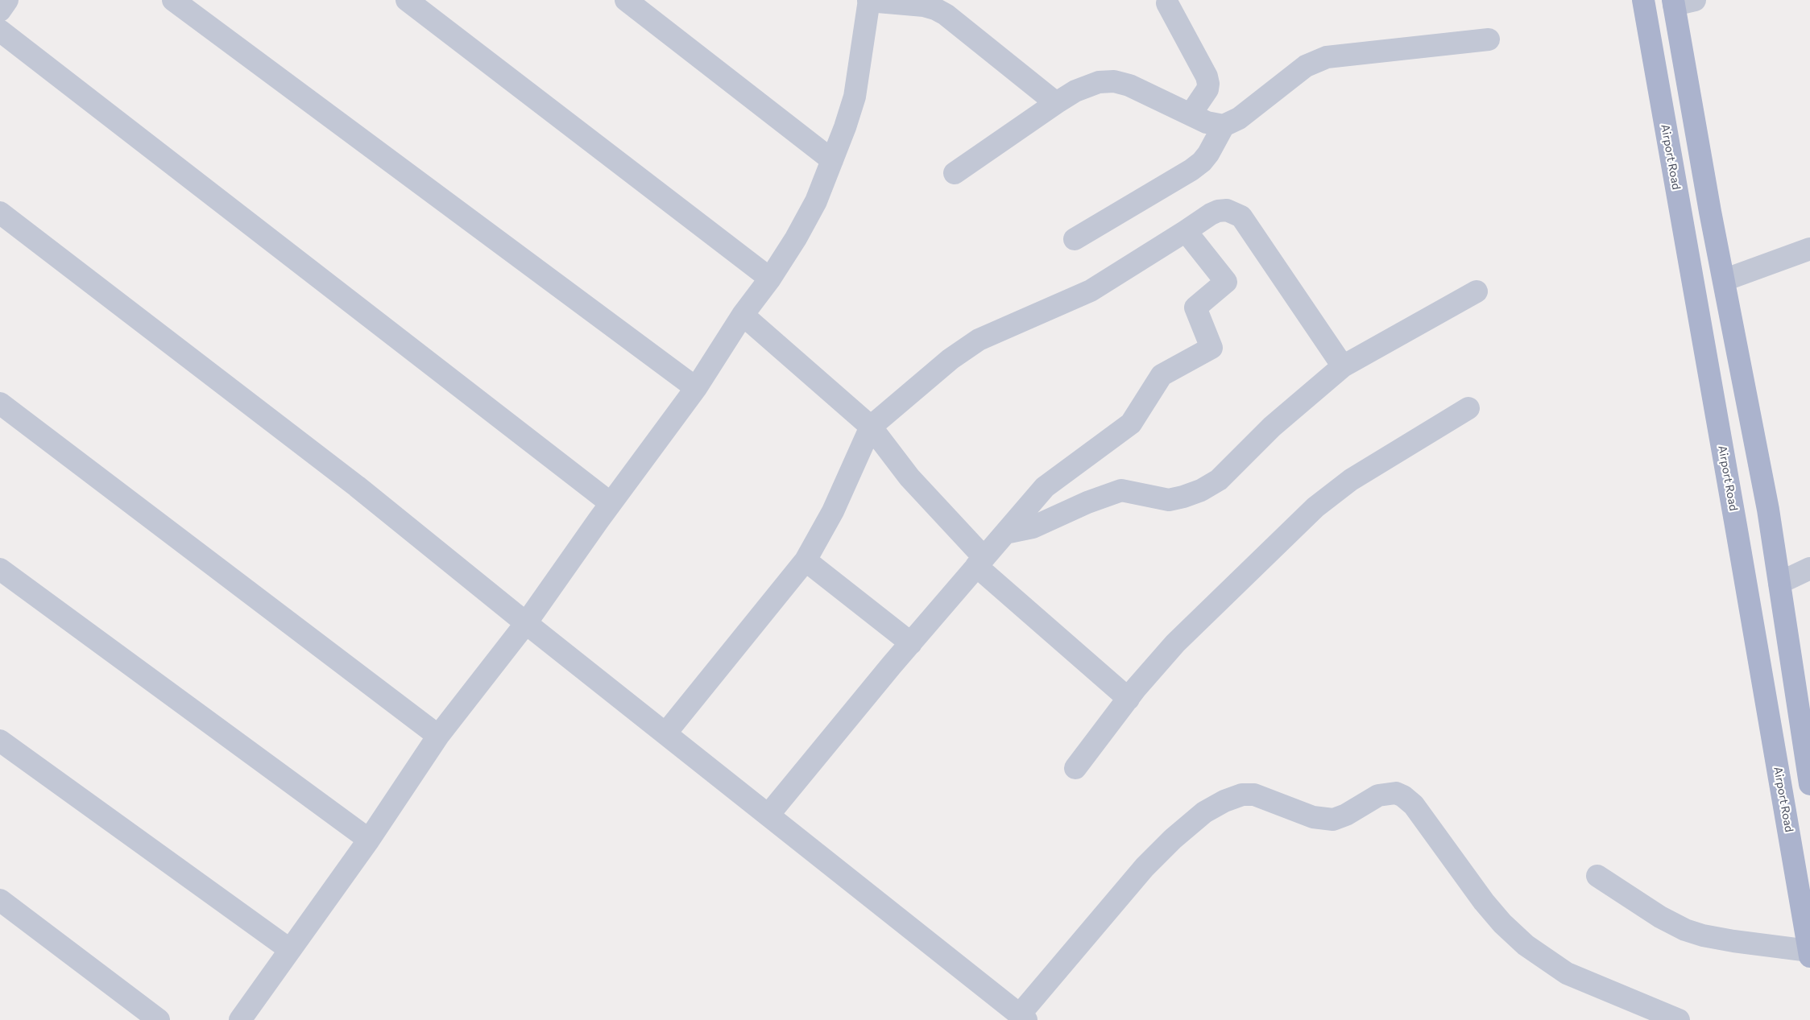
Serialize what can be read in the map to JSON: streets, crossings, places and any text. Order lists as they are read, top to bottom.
{
  "streets": {
    "main road": ["Airport Road"]
  }
}
